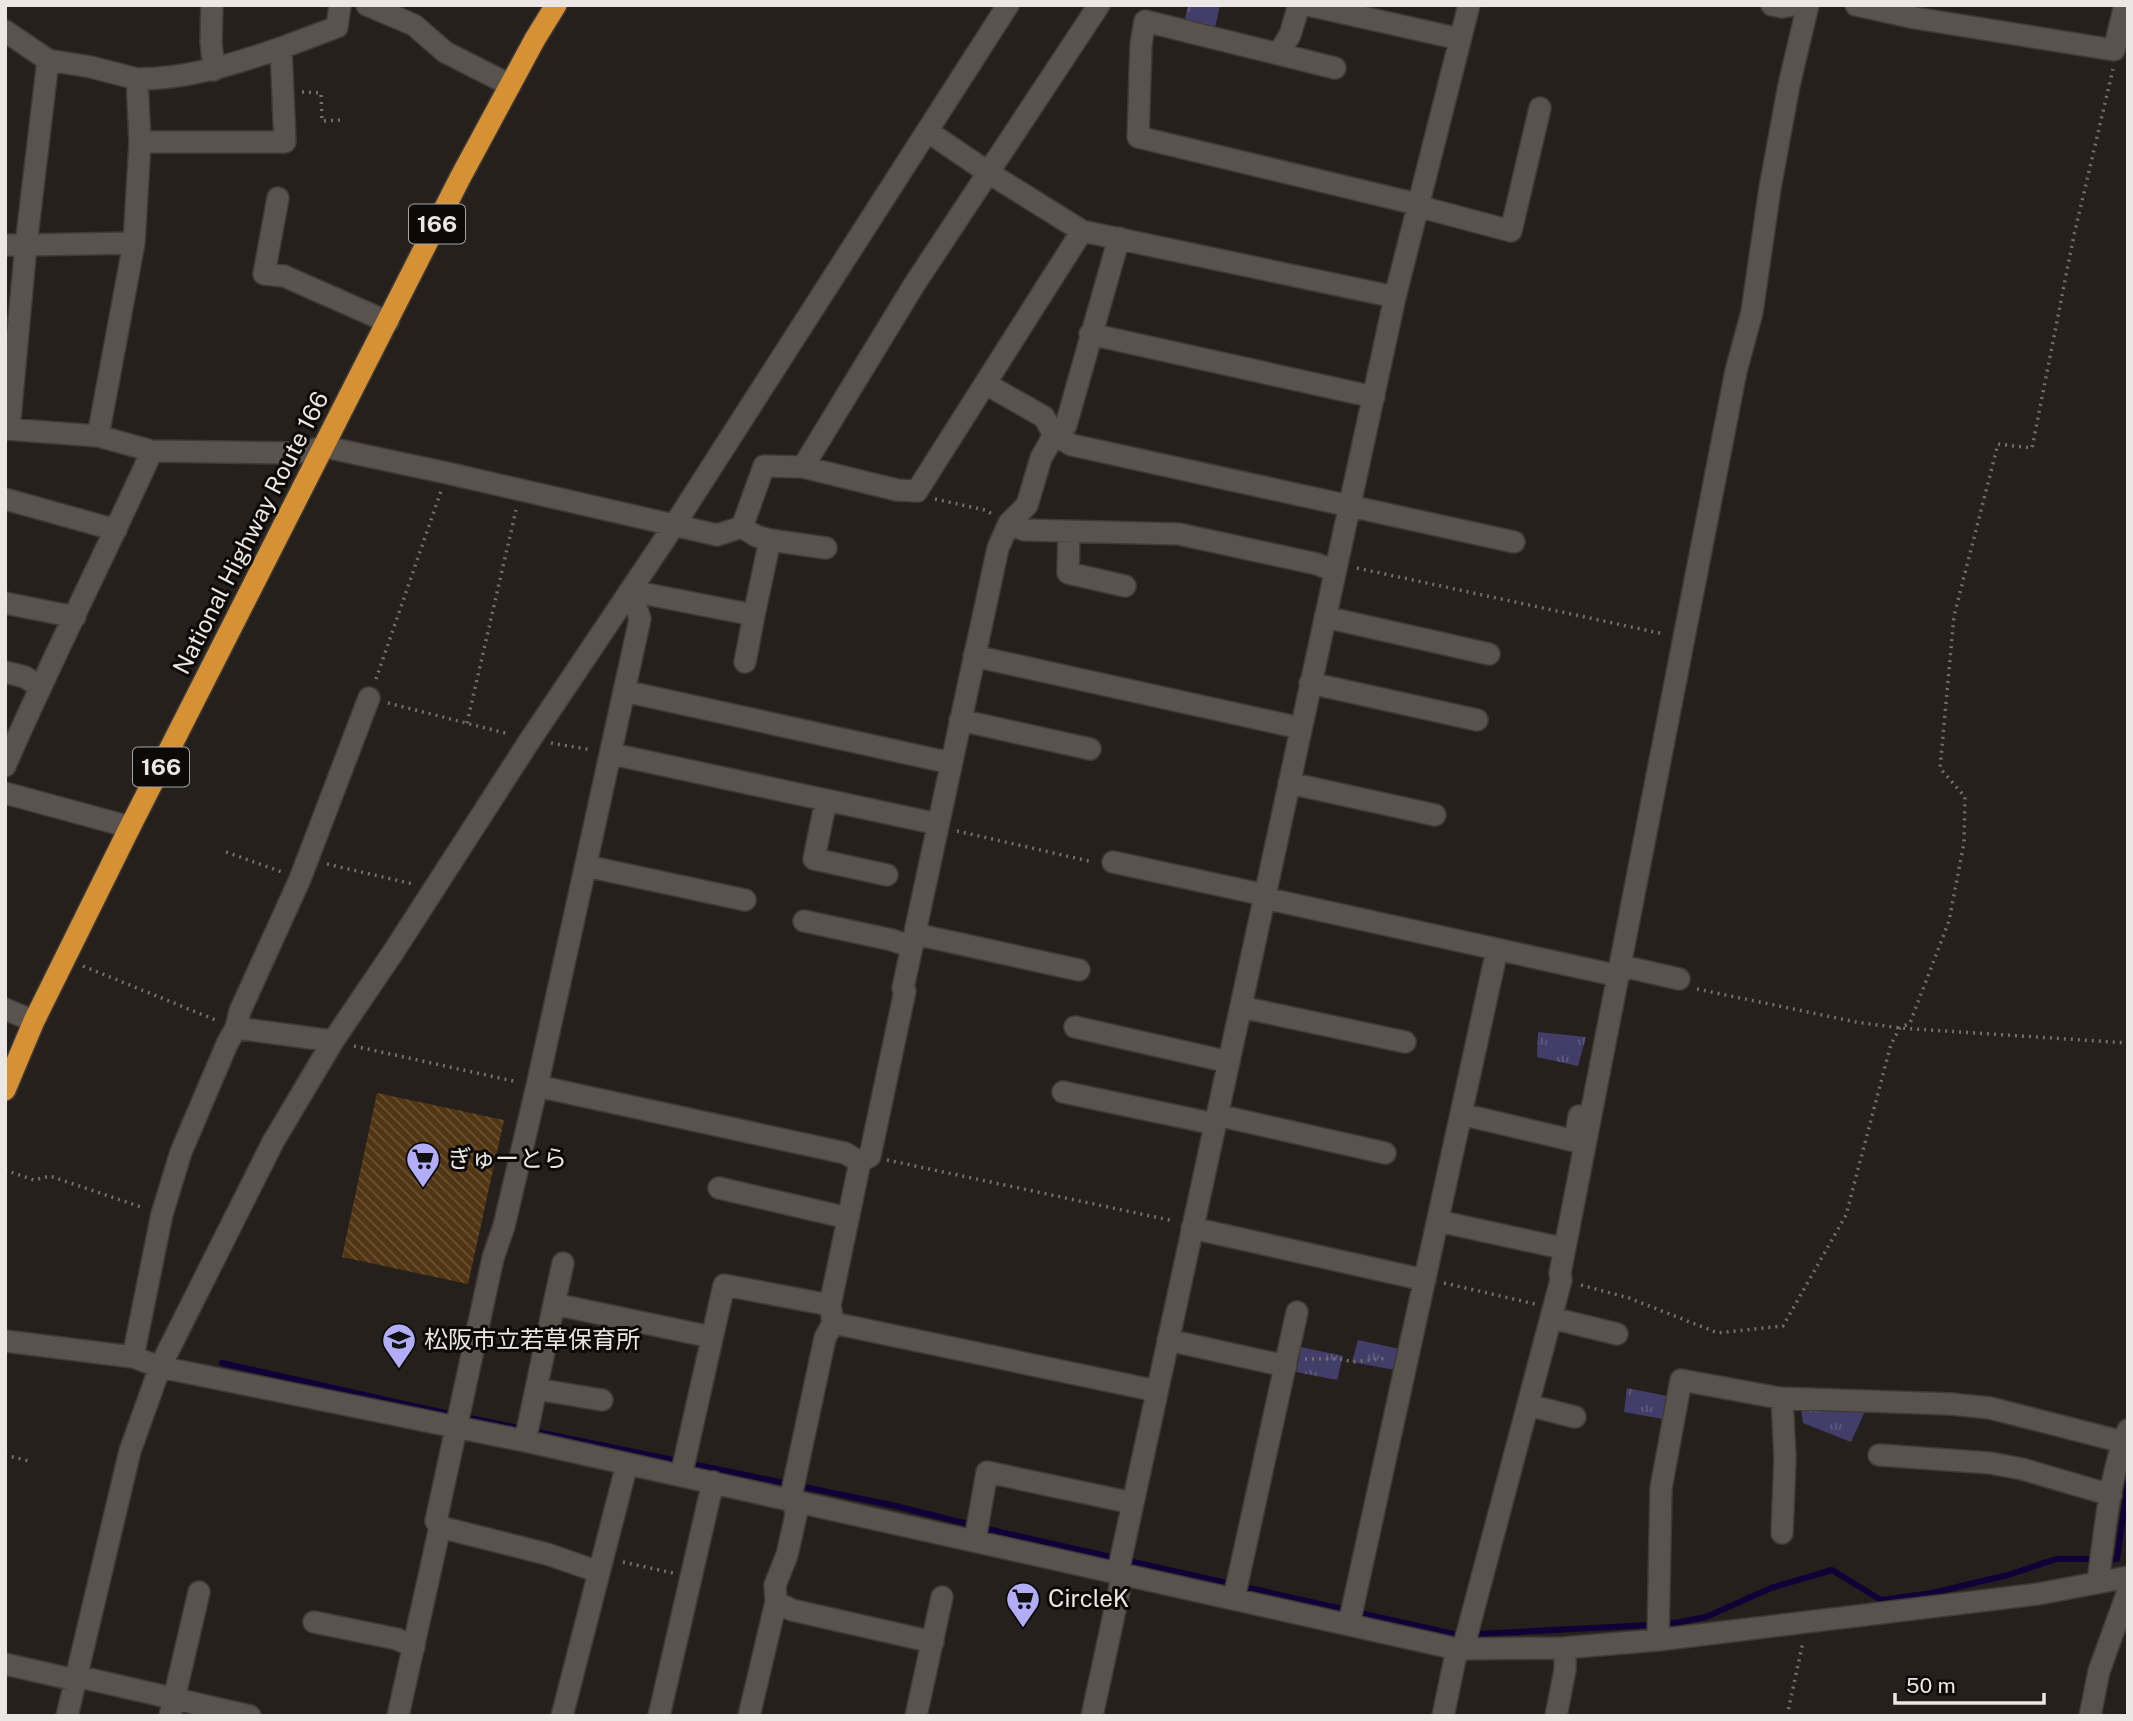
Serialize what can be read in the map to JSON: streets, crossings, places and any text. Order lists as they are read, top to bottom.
{
  "streets": {
    "highway": ["166", "National Highway Route 166"]
  },
  "places": {
    "supermarket": ["ぎゅーとら", "CircleK"],
    "school or university": ["松阪市立若草保育所"]
  },
  "scale_bar": "50 m"
}
